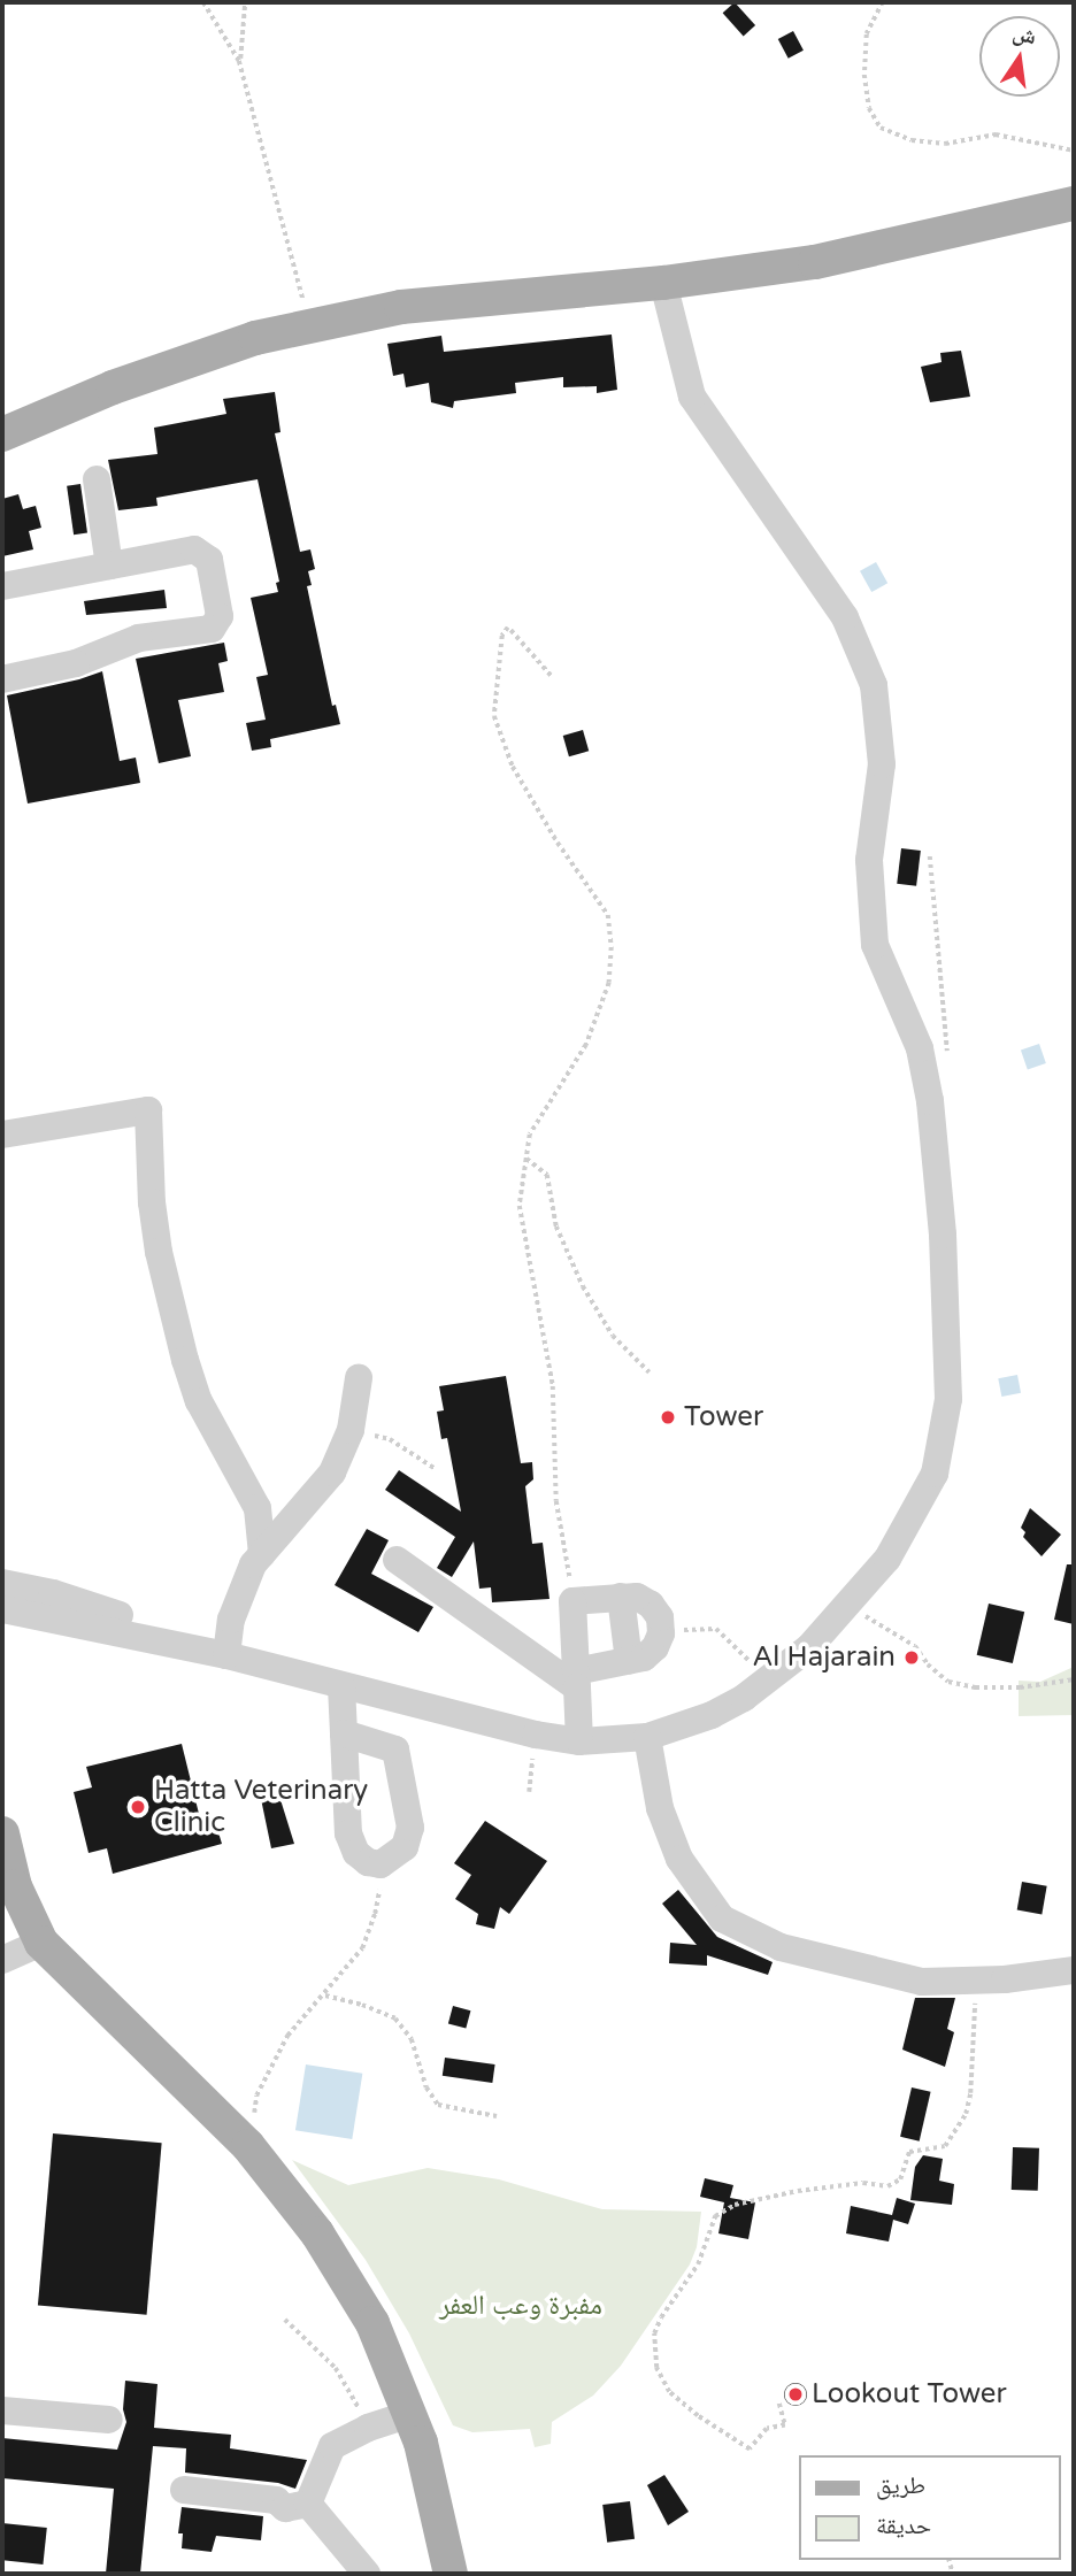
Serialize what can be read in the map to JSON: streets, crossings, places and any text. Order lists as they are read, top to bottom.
{
  "parks": ["مفبرة وعب العفر"],
  "places": [
    "Tower",
    "Al Hajarain",
    "Hatta Veterinary Clinic",
    "Lookout Tower"
  ],
  "legend": ["طريق", "حديقة"],
  "north": "top"
}
